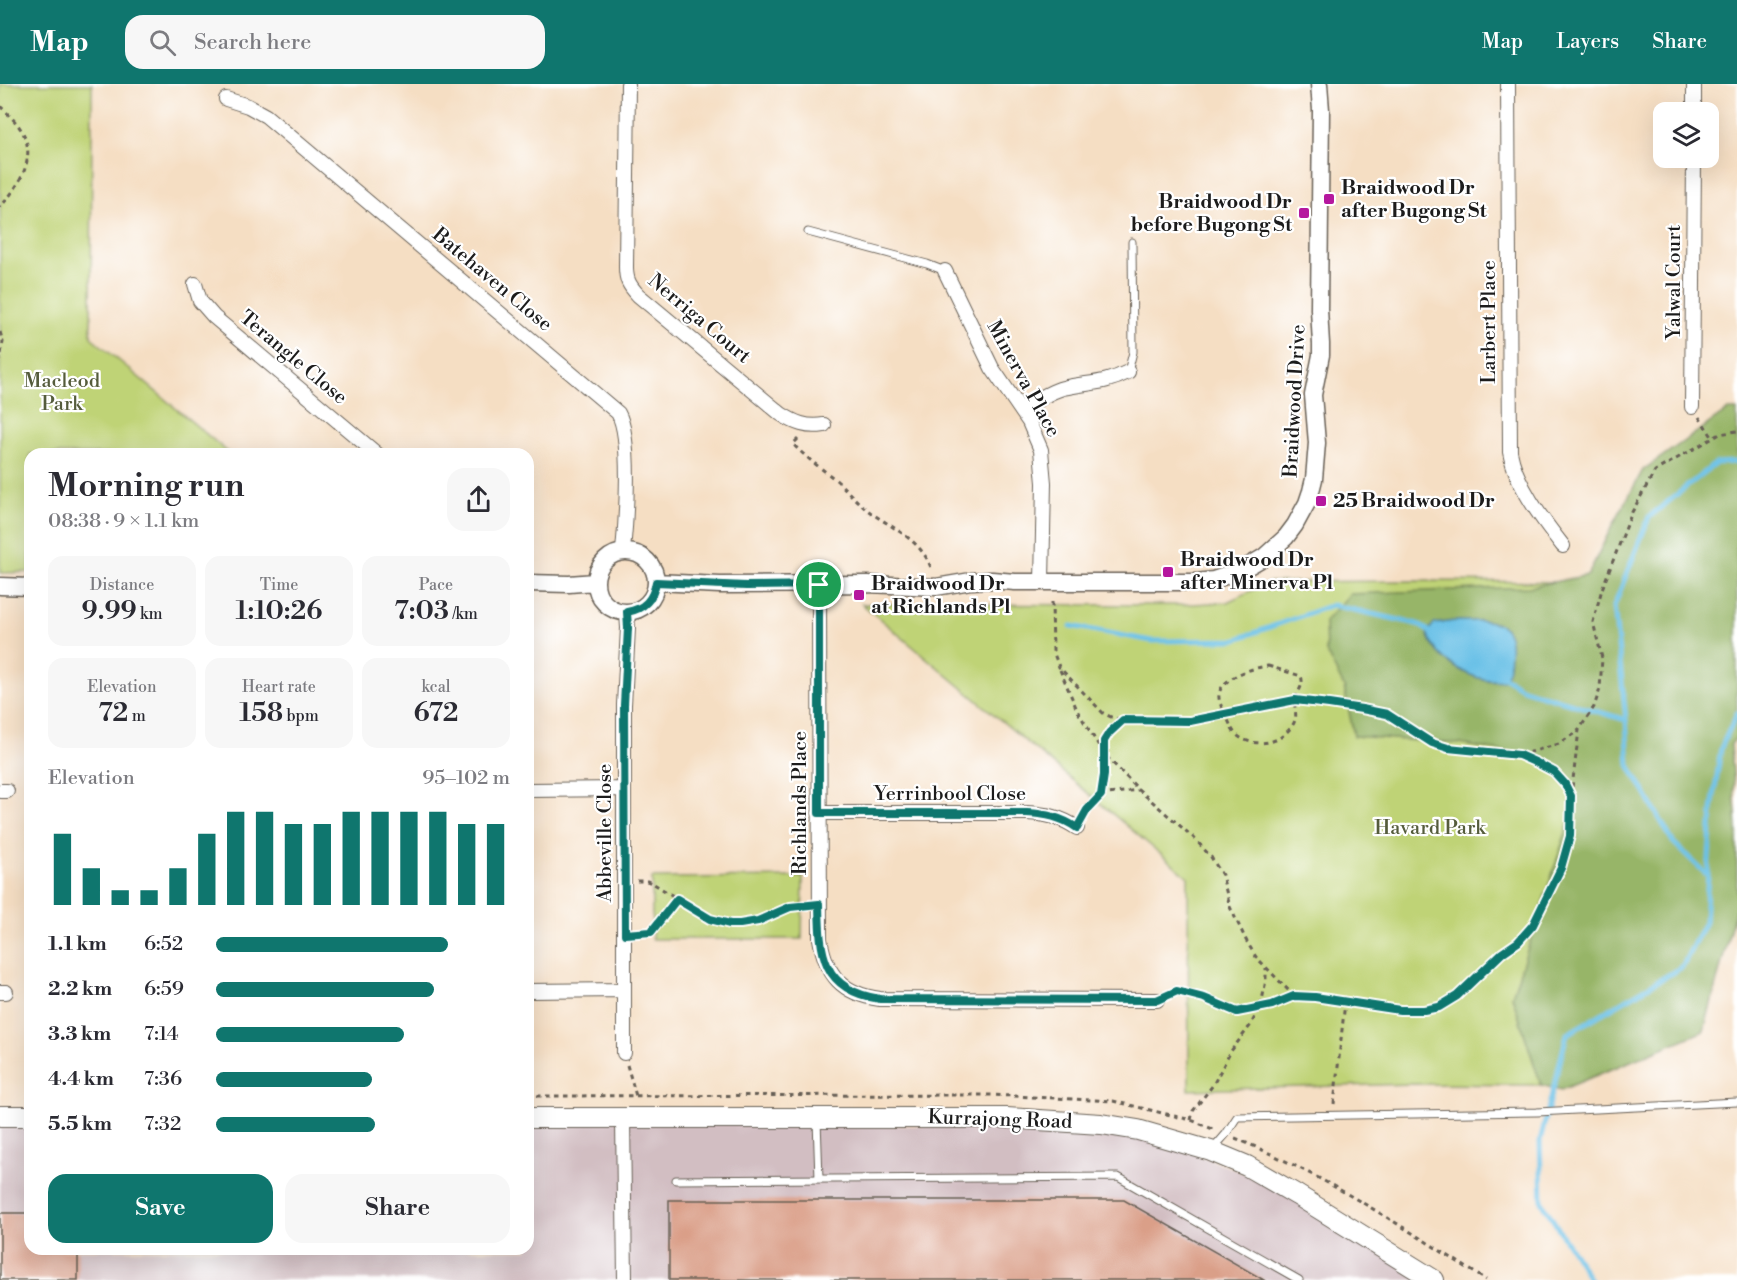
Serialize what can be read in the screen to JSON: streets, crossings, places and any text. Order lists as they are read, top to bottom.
{
  "streets": {
    "main road": ["Kurrajong Road"],
    "street": [
      "Batehaven Close",
      "Yalwal Court",
      "Nerriga Court",
      "Larbert Place",
      "Terangle Close",
      "Minerva Place",
      "Braidwood Drive",
      "Yerrinbool Close",
      "Richlands Place",
      "Abbeville Close"
    ]
  },
  "crossings": [
    ["Batehaven Close", "Braidwood Drive"],
    ["Batehaven Close", "Abbeville Close"],
    ["Minerva Place", "Braidwood Drive"],
    ["Braidwood Drive", "Richlands Place"],
    ["Braidwood Drive", "Abbeville Close"],
    ["Yerrinbool Close", "Richlands Place"]
  ],
  "parks": ["Macleod Park", "Havard Park"],
  "places": {
    "transit": [
      "Braidwood Dr after Bugong St",
      "Braidwood Dr before Bugong St",
      "25 Braidwood Dr",
      "Braidwood Dr after Minerva Pl",
      "Braidwood Dr at Richlands Pl"
    ]
  },
  "page": {
    "header": "Map",
    "search": "Search here",
    "nav": ["Map", "Layers", "Share"],
    "heading": ["Morning run", "08:38 · 9 × 1.1 km"],
    "stats": [
      ["Distance", "9.99 km"],
      ["Time", "1:10:26"],
      ["Pace", "7:03 /km"],
      ["Elevation", "72 m"],
      ["Heart rate", "158 bpm"],
      ["kcal", "672"]
    ],
    "chart": ["Elevation", "95–102 m"],
    "list": [
      {
        "name": "1.1 km",
        "note": "6:52"
      },
      {
        "name": "2.2 km",
        "note": "6:59"
      },
      {
        "name": "3.3 km",
        "note": "7:14"
      },
      {
        "name": "4.4 km",
        "note": "7:36"
      },
      {
        "name": "5.5 km",
        "note": "7:32"
      }
    ],
    "buttons": ["Save", "Share"]
  }
}
